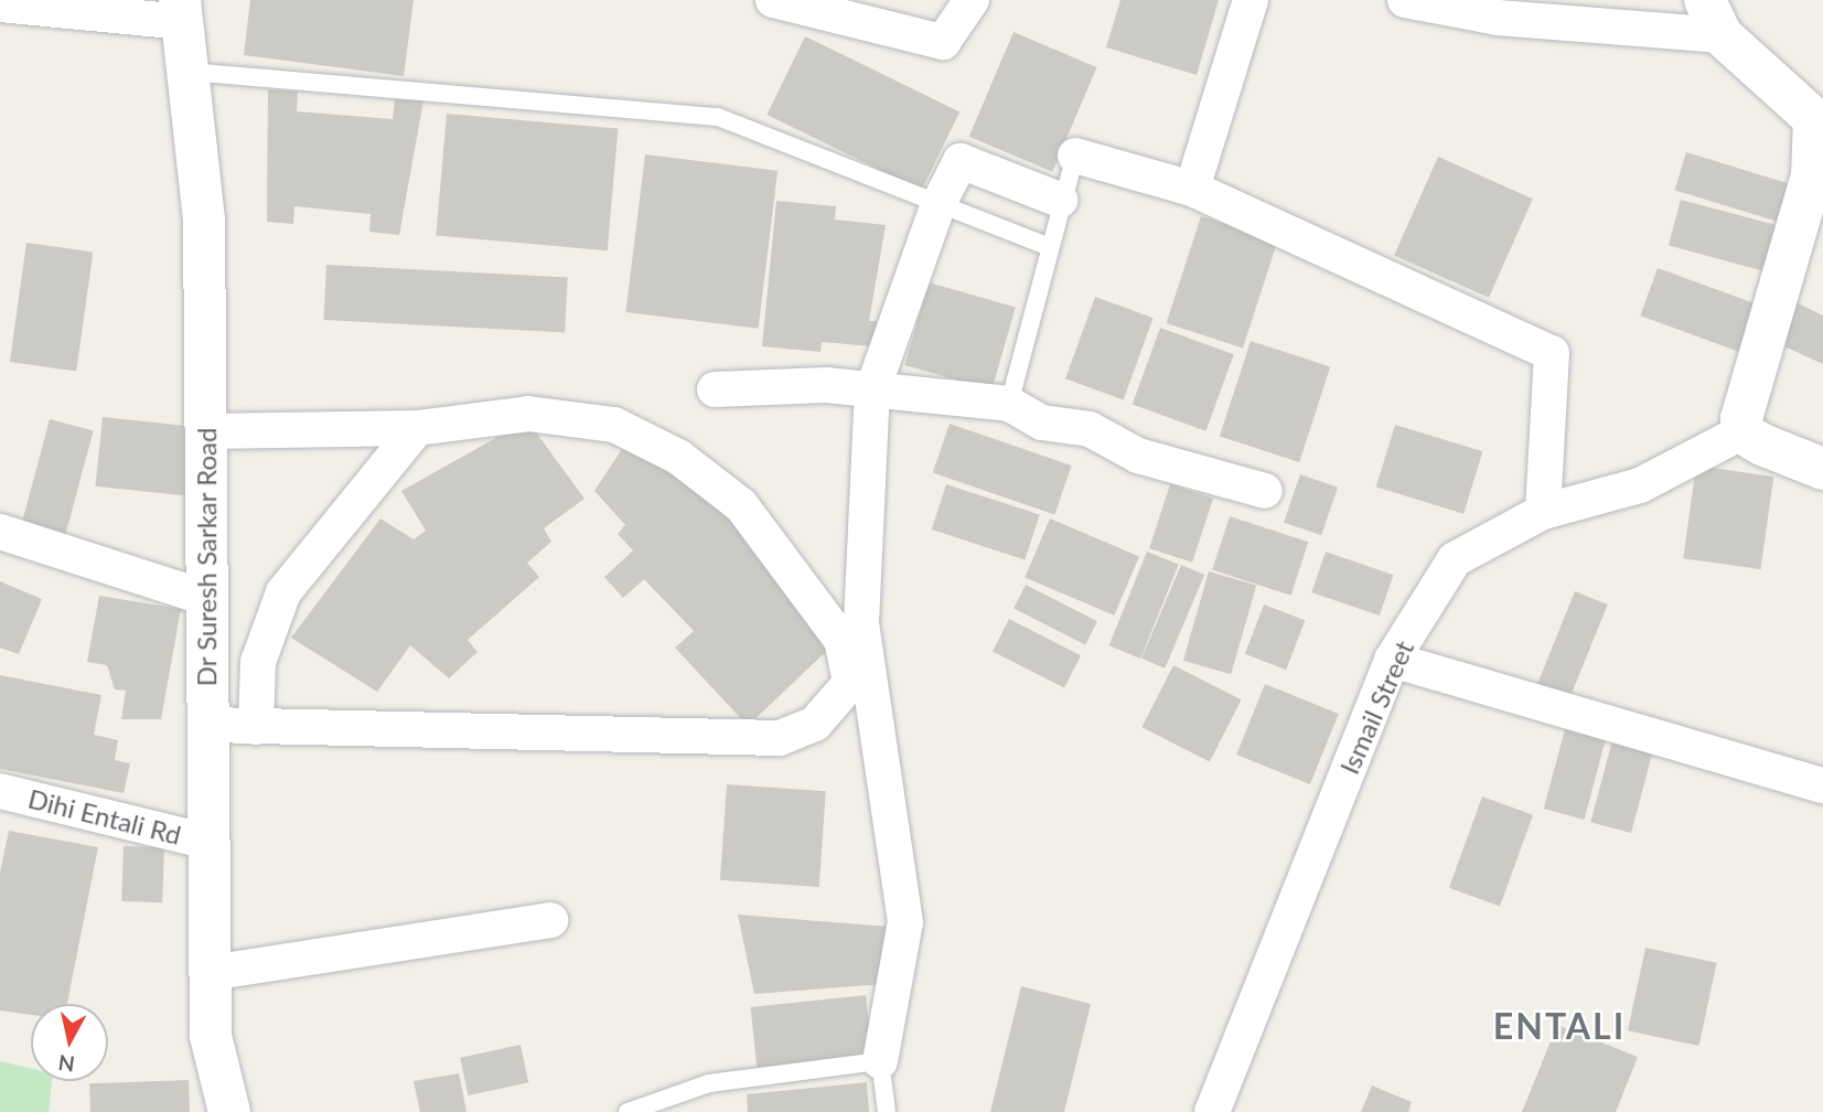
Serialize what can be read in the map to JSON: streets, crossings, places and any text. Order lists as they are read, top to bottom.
{
  "streets": {
    "street": ["Dr Suresh Sarkar Road", "Ismail Street", "Dihi Entali Rd"]
  },
  "crossings": [
    ["Dr Suresh Sarkar Road", "Dihi Entali Rd"]
  ],
  "districts": ["ENTALI"],
  "north": "bottom"
}
